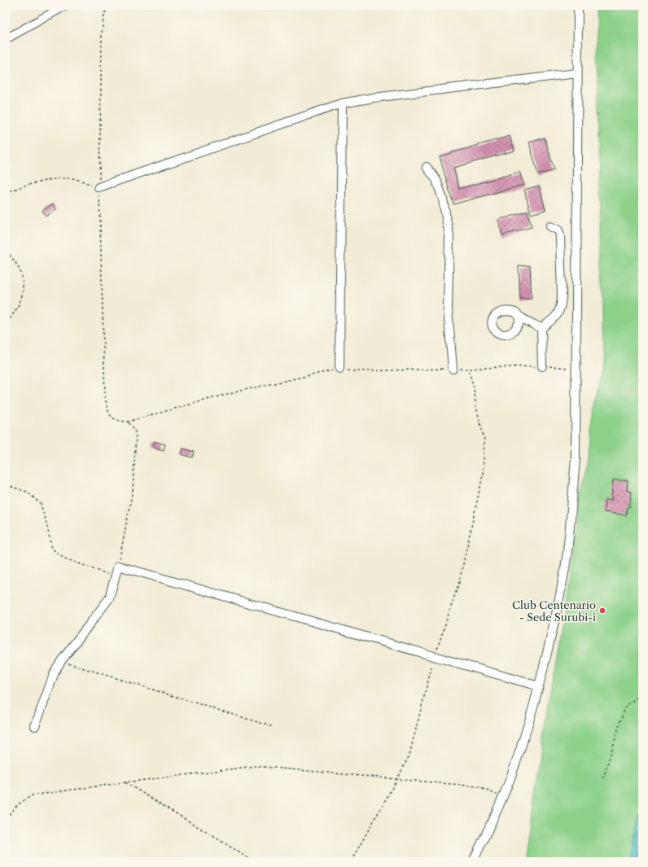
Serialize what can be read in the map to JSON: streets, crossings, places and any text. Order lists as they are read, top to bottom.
{
  "places": ["Club Centenario - Sede Surubi-i"]
}
